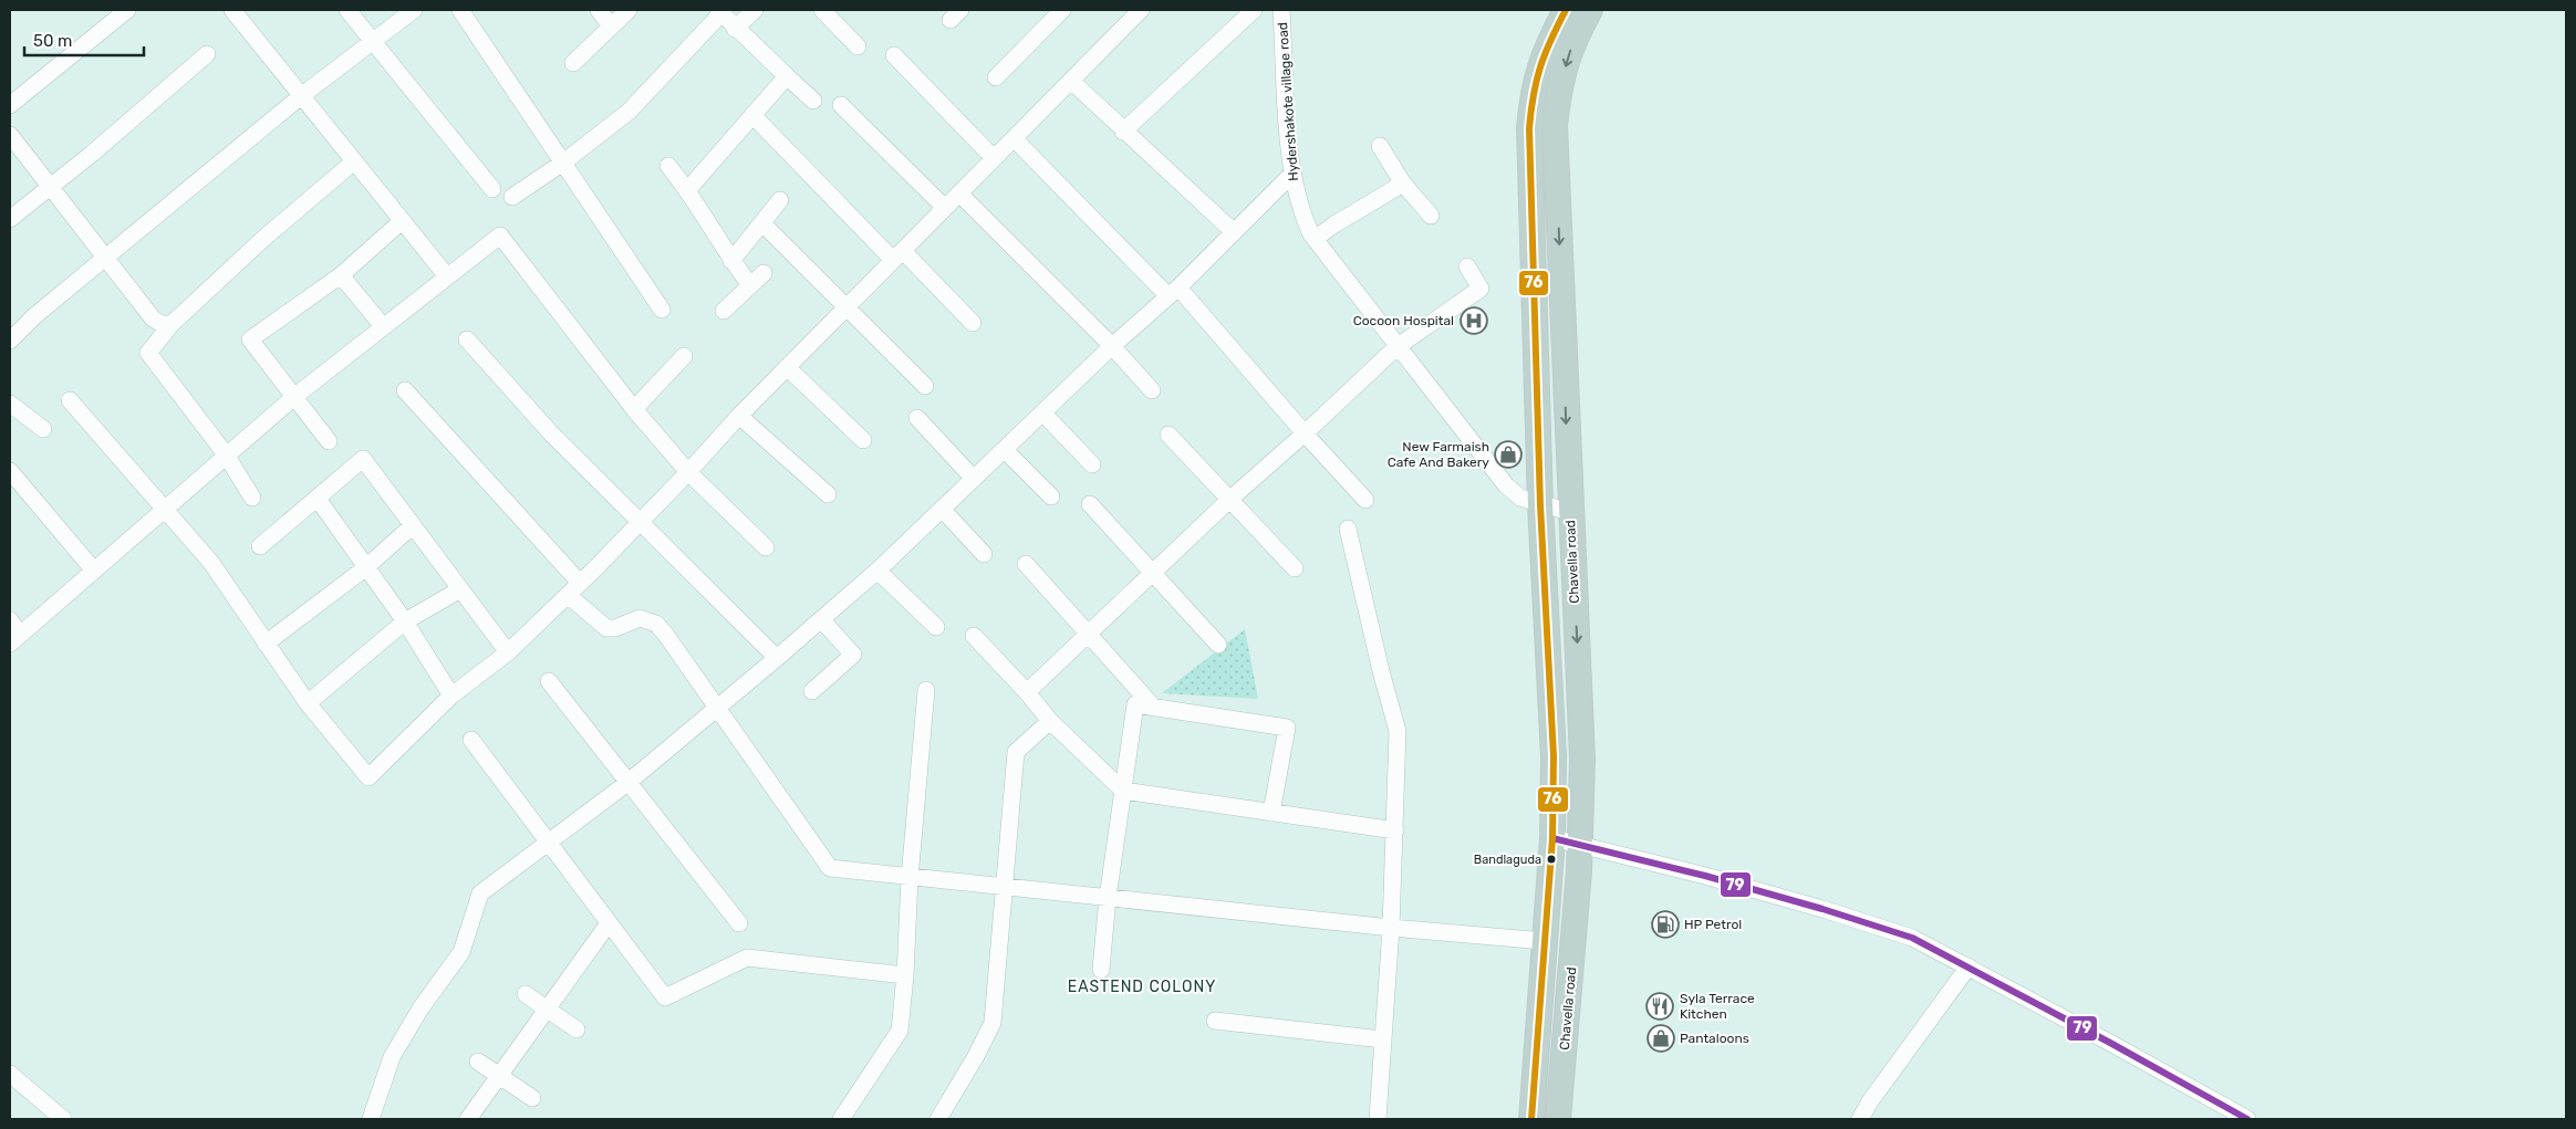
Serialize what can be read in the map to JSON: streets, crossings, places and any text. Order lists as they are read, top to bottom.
{
  "streets": {
    "highway": ["Chavella road"],
    "street": ["Hydershakote village road"]
  },
  "crossings": [
    ["Hydershakote village road", "Chavella road"]
  ],
  "districts": ["EASTEND COLONY"],
  "places": {
    "hospital": ["Cocoon Hospital"],
    "shop": ["New Farmaish Cafe And Bakery", "Pantaloons"],
    "other": ["Bandlaguda"],
    "fuel station": ["HP Petrol"],
    "restaurant": ["Syla Terrace Kitchen"]
  },
  "lines": ["transit line 76", "transit line 79"],
  "scale_bar": "50 m"
}
